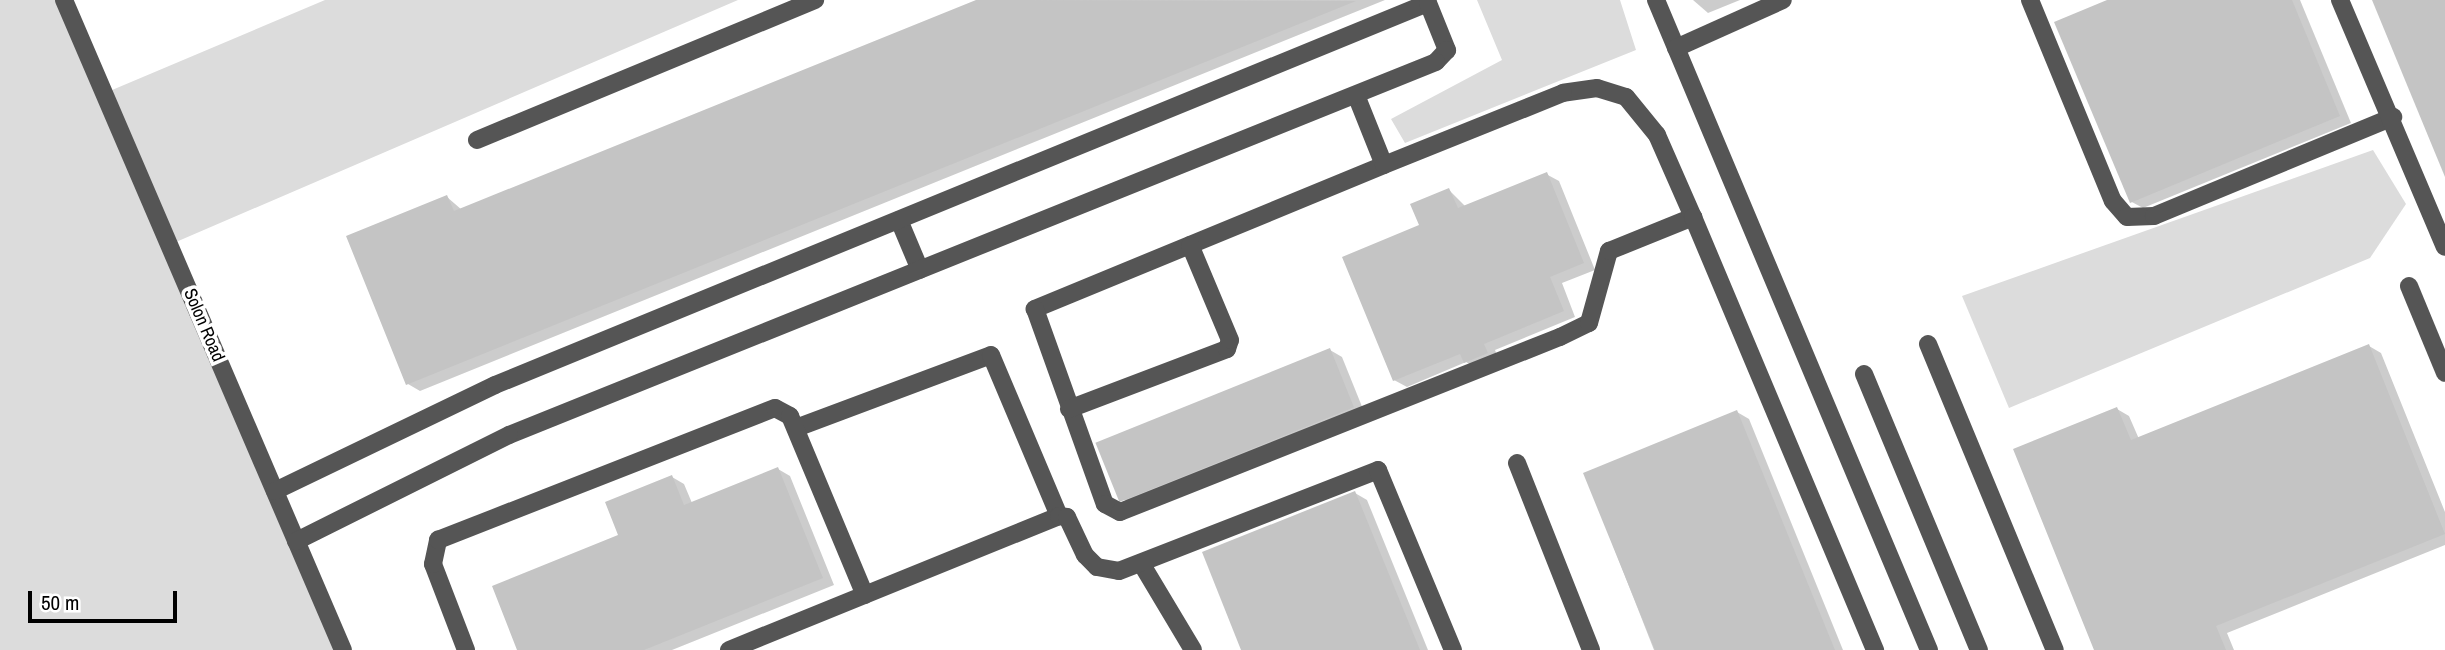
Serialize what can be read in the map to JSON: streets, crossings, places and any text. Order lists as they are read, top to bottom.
{
  "streets": {
    "street": ["Solon Road"]
  },
  "scale_bar": "50 m"
}
